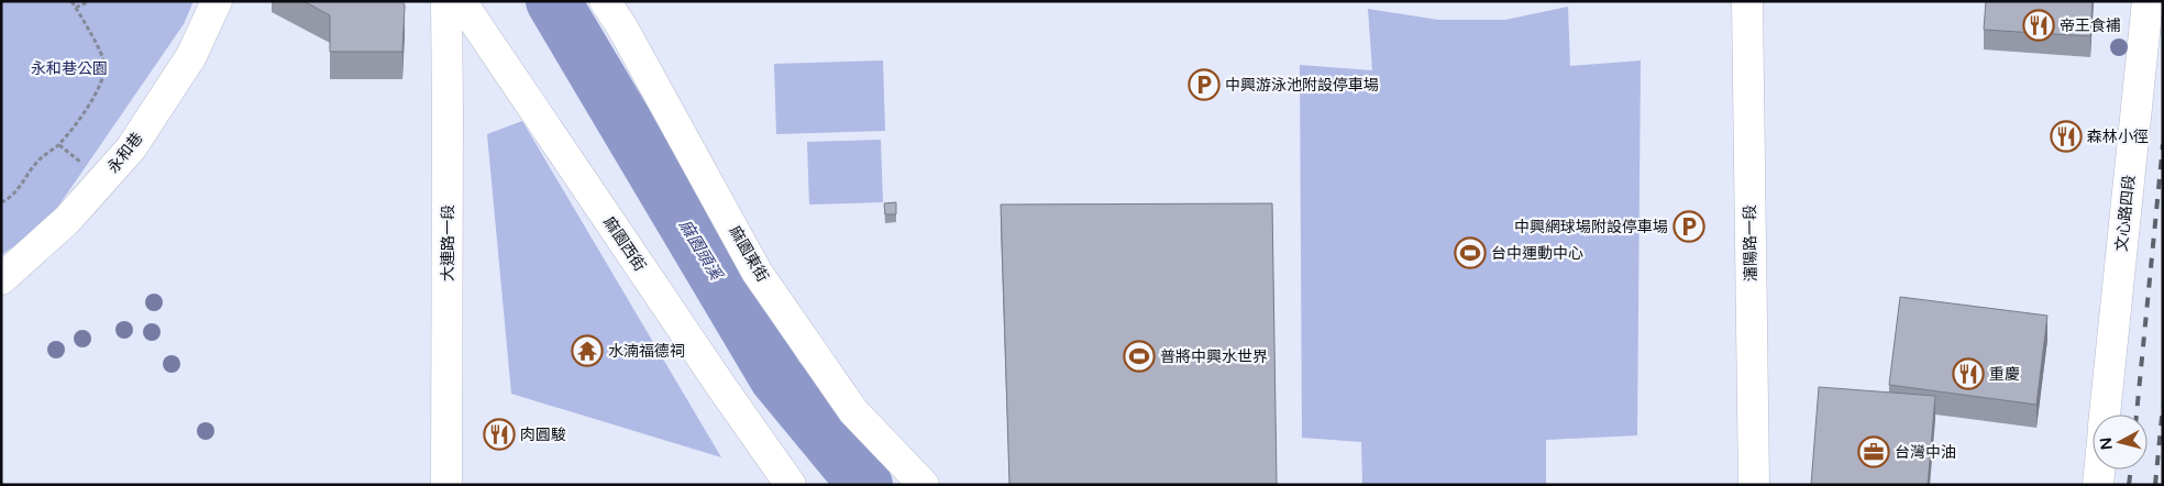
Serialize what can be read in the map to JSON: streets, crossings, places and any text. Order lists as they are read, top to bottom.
{
  "streets": {
    "street": [
      "永和巷",
      "文心路四段",
      "大連路一段",
      "瀋陽路一段",
      "麻園西街",
      "麻園東街"
    ]
  },
  "water": ["麻園頭溪"],
  "parks": ["永和巷公園"],
  "places": {
    "restaurant": [
      "帝王食補",
      "森林小徑",
      "重慶",
      "肉圓駿"
    ],
    "parking": ["中興游泳池附設停車場", "中興網球場附設停車場"],
    "sports": ["台中運動中心", "普將中興水世界"],
    "temple": ["水湳福德祠"],
    "office": ["台灣中油"]
  },
  "north": "left"
}
